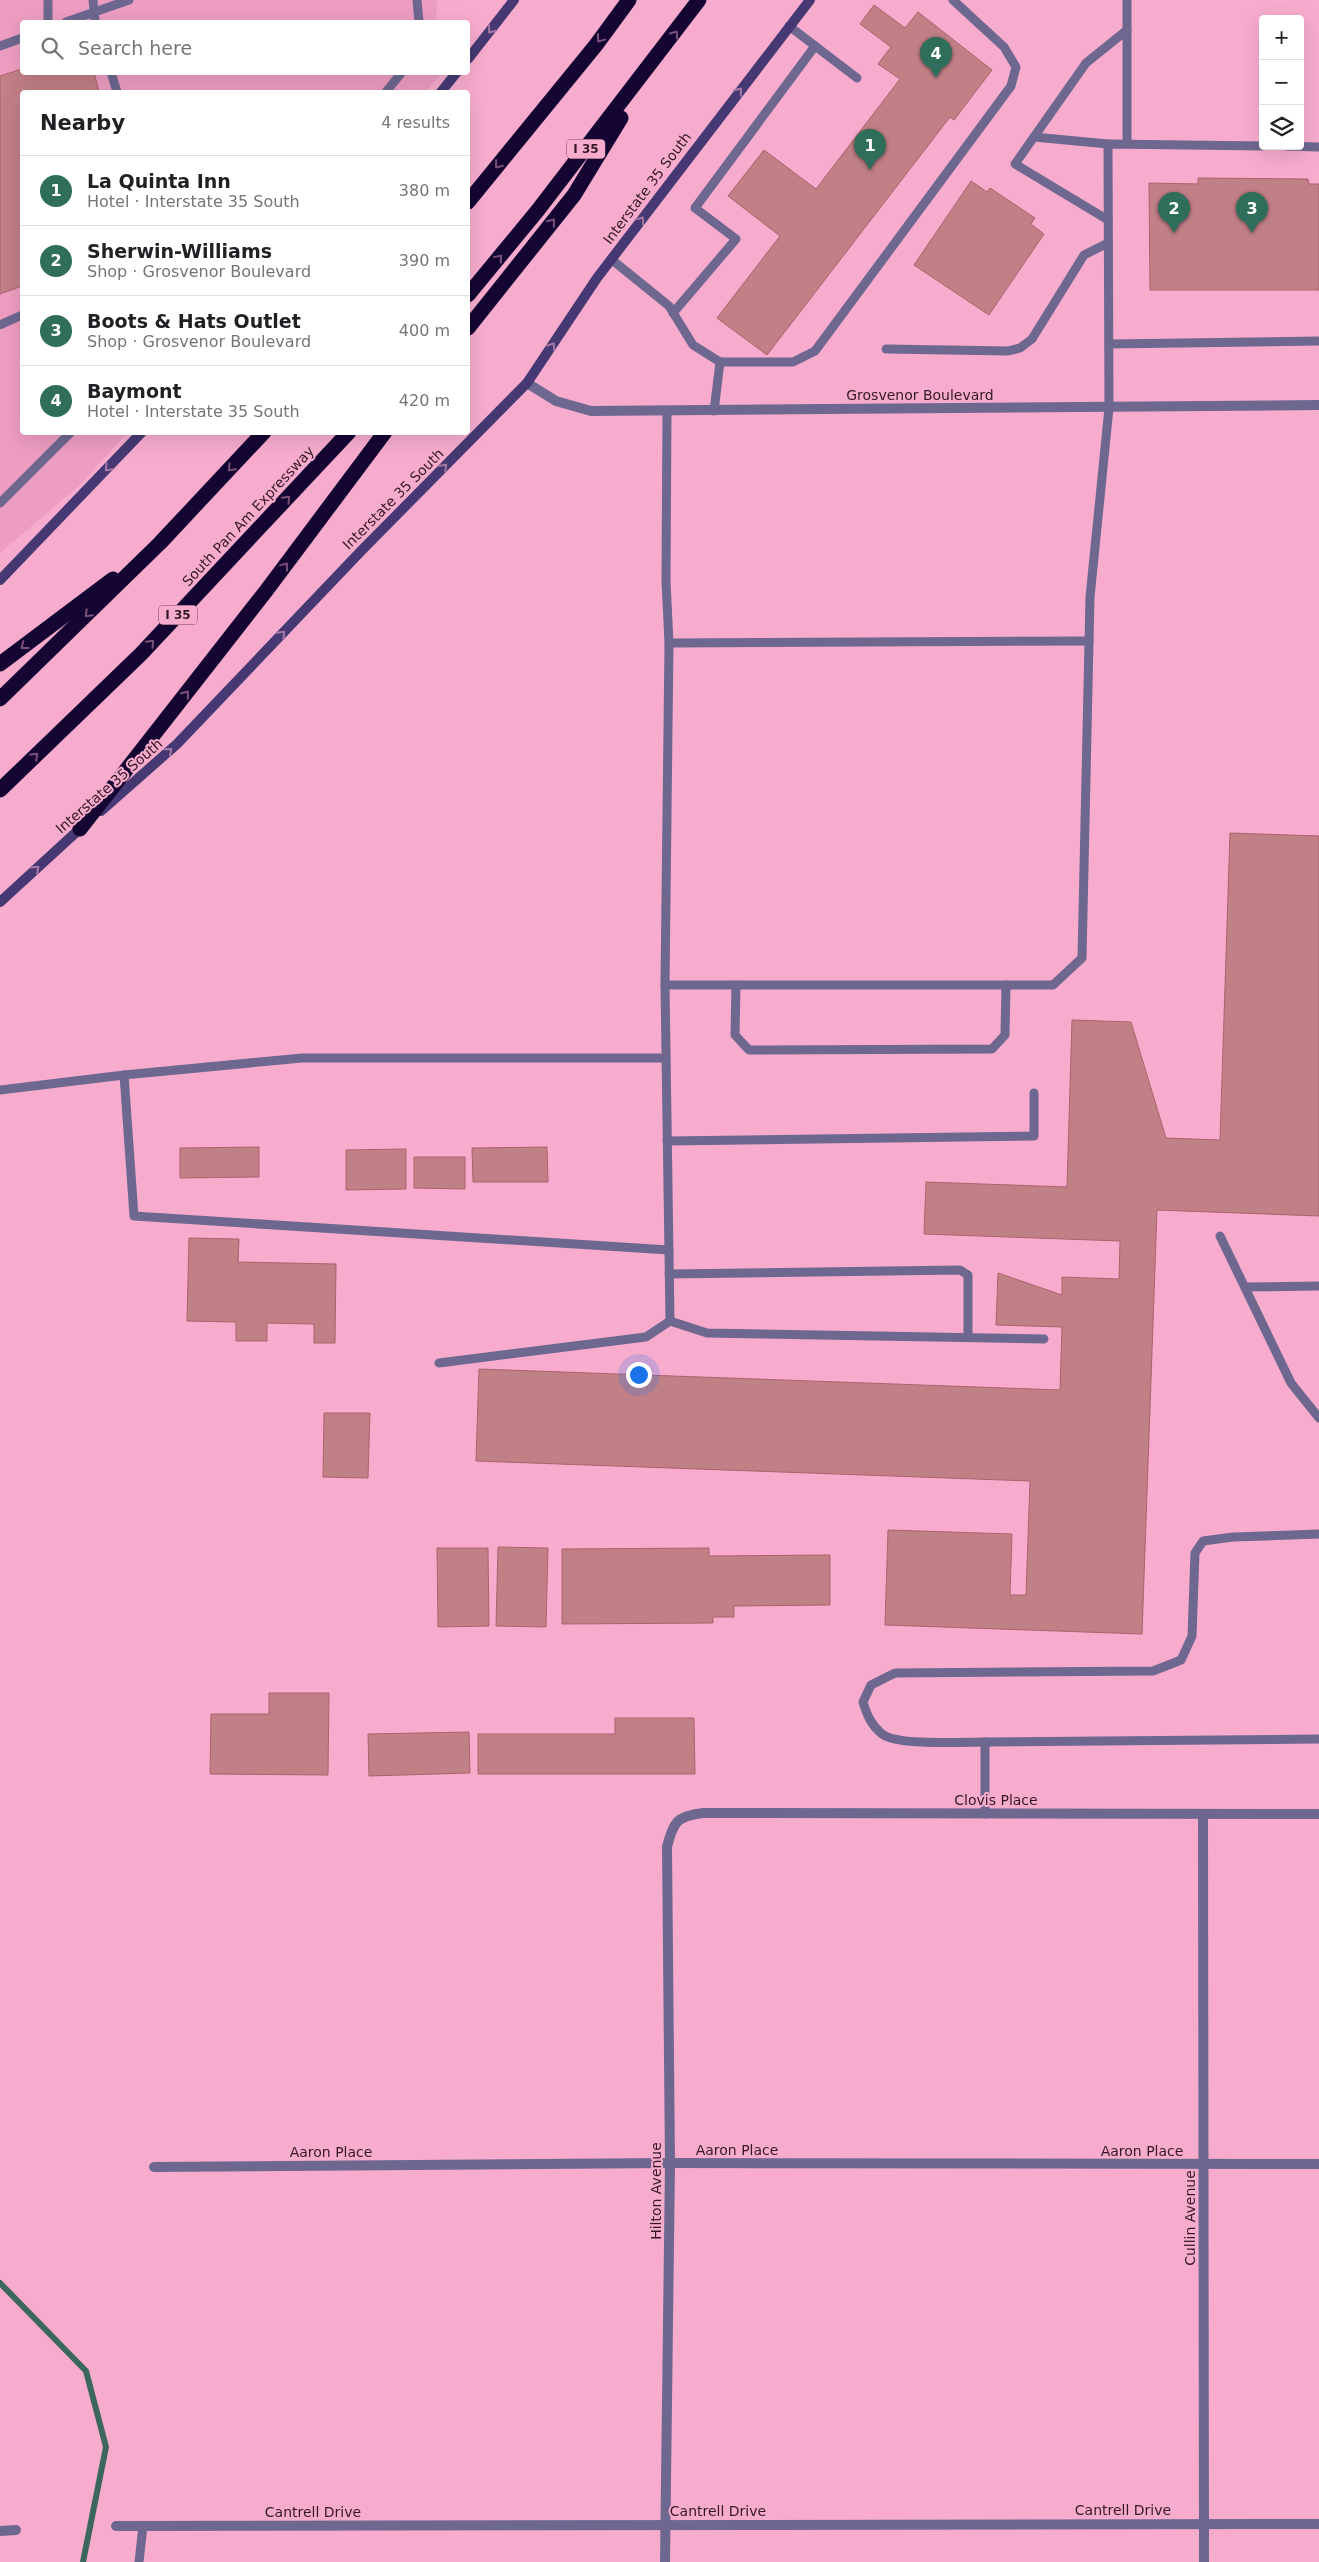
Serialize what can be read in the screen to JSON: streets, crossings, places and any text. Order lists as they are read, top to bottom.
{
  "streets": {
    "highway": ["I 35", "South Pan Am Expressway"],
    "main road": ["Interstate 35 South"],
    "street": [
      "Grosvenor Boulevard",
      "Clovis Place",
      "Aaron Place",
      "Hilton Avenue",
      "Cullin Avenue",
      "Cantrell Drive"
    ]
  },
  "crossings": [
    ["Interstate 35 South", "Grosvenor Boulevard"],
    ["Clovis Place", "Hilton Avenue"],
    ["Clovis Place", "Cullin Avenue"],
    ["Aaron Place", "Hilton Avenue"],
    ["Aaron Place", "Cullin Avenue"],
    ["Hilton Avenue", "Cantrell Drive"],
    ["Cullin Avenue", "Cantrell Drive"]
  ],
  "one_way": ["Interstate 35 South"],
  "page": {
    "map_buttons": ["+", "−"],
    "search": "Search here",
    "pins": [
      "4",
      "1",
      "2",
      "3"
    ],
    "heading": ["Nearby", "4 results"],
    "list": [
      {
        "mark": "1",
        "name": "La Quinta Inn",
        "note": "Hotel · Interstate 35 South",
        "value": "380 m"
      },
      {
        "mark": "2",
        "name": "Sherwin-Williams",
        "note": "Shop · Grosvenor Boulevard",
        "value": "390 m"
      },
      {
        "mark": "3",
        "name": "Boots & Hats Outlet",
        "note": "Shop · Grosvenor Boulevard",
        "value": "400 m"
      },
      {
        "mark": "4",
        "name": "Baymont",
        "note": "Hotel · Interstate 35 South",
        "value": "420 m"
      }
    ]
  }
}
